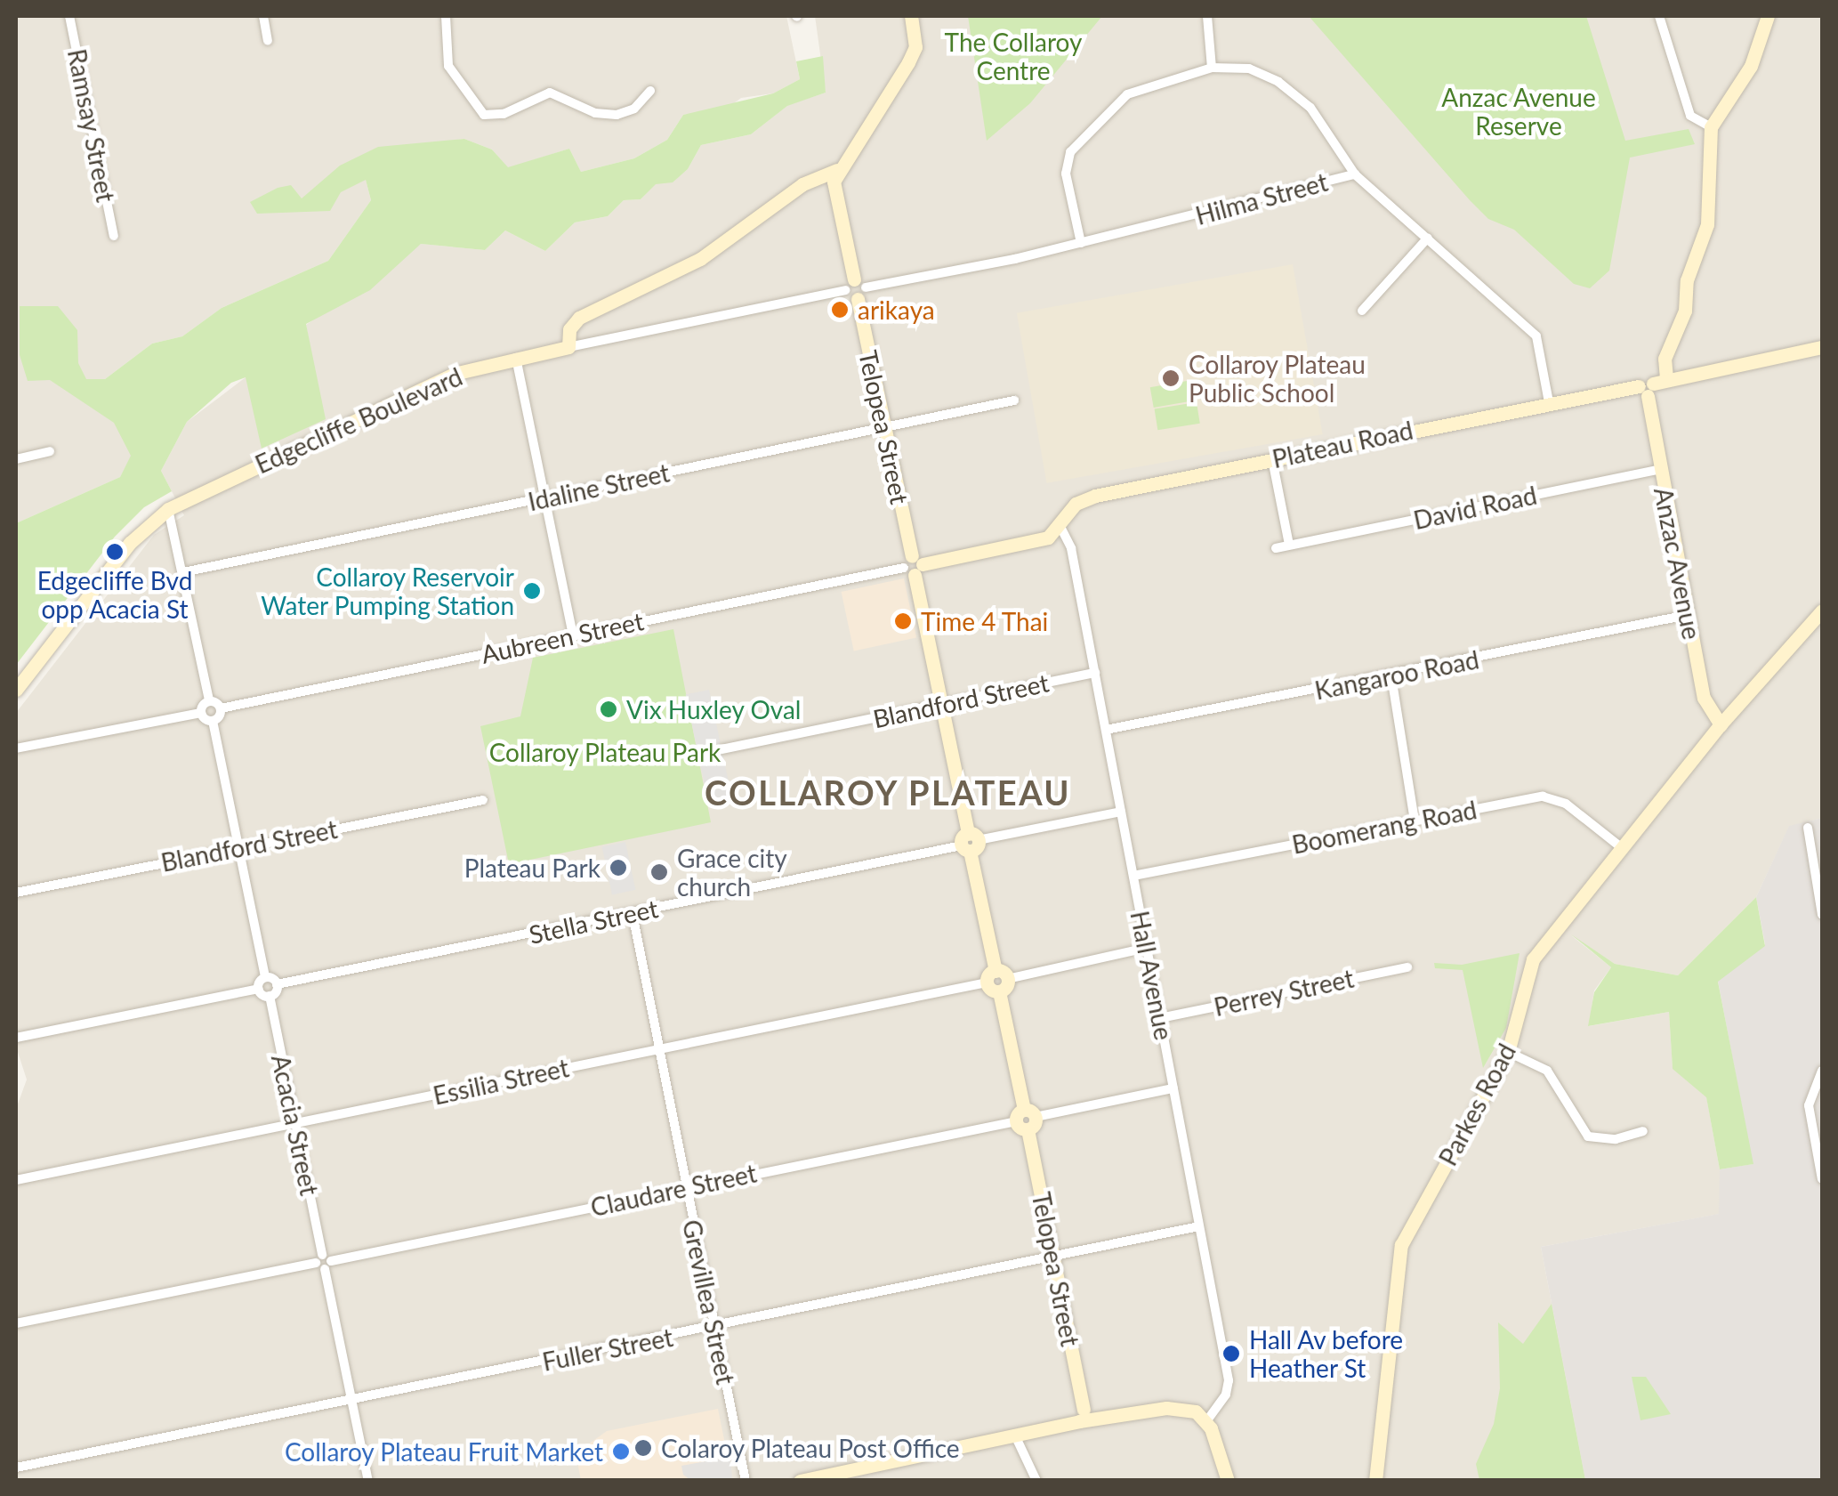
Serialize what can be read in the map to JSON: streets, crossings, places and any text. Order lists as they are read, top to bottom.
{
  "streets": {
    "street": [
      "Ramsay Street",
      "Hilma Street",
      "Edgecliffe Boulevard",
      "Telopea Street",
      "Plateau Road",
      "Idaline Street",
      "David Road",
      "Anzac Avenue",
      "Aubreen Street",
      "Kangaroo Road",
      "Blandford Street",
      "Boomerang Road",
      "Stella Street",
      "Hall Avenue",
      "Perrey Street",
      "Essilia Street",
      "Parkes Road",
      "Acacia Street",
      "Claudare Street",
      "Grevillea Street",
      "Fuller Street"
    ]
  },
  "crossings": [
    ["Hilma Street", "Edgecliffe Boulevard"],
    ["Hilma Street", "Telopea Street"],
    ["Hilma Street", "Plateau Road"],
    ["Telopea Street", "Idaline Street"],
    ["Telopea Street", "Aubreen Street"],
    ["Telopea Street", "Blandford Street"],
    ["Telopea Street", "Stella Street"],
    ["Telopea Street", "Essilia Street"],
    ["Telopea Street", "Claudare Street"],
    ["Telopea Street", "Fuller Street"],
    ["Plateau Road", "Anzac Avenue"],
    ["Plateau Road", "Aubreen Street"],
    ["Plateau Road", "Hall Avenue"],
    ["David Road", "Anzac Avenue"],
    ["Anzac Avenue", "Kangaroo Road"],
    ["Anzac Avenue", "Parkes Road"],
    ["Aubreen Street", "Hall Avenue"],
    ["Kangaroo Road", "Hall Avenue"],
    ["Blandford Street", "Hall Avenue"],
    ["Boomerang Road", "Hall Avenue"],
    ["Boomerang Road", "Parkes Road"],
    ["Stella Street", "Hall Avenue"],
    ["Stella Street", "Grevillea Street"],
    ["Hall Avenue", "Perrey Street"],
    ["Hall Avenue", "Essilia Street"],
    ["Hall Avenue", "Claudare Street"],
    ["Hall Avenue", "Fuller Street"],
    ["Essilia Street", "Acacia Street"],
    ["Essilia Street", "Grevillea Street"],
    ["Acacia Street", "Claudare Street"],
    ["Acacia Street", "Fuller Street"],
    ["Claudare Street", "Grevillea Street"],
    ["Grevillea Street", "Fuller Street"]
  ],
  "districts": ["COLLAROY PLATEAU"],
  "parks": ["The Collaroy Centre", "Anzac Avenue Reserve", "Collaroy Plateau Park"],
  "places": [
    "arikaya",
    "Collaroy Plateau Public School",
    "Edgecliffe Bvd opp Acacia St",
    "Collaroy Reservoir Water Pumping Station",
    "Time 4 Thai",
    "Vix Huxley Oval",
    "Plateau Park",
    "Grace city church",
    "Hall Av before Heather St",
    "Colaroy Plateau Post Office",
    "Collaroy Plateau Fruit Market"
  ]
}
